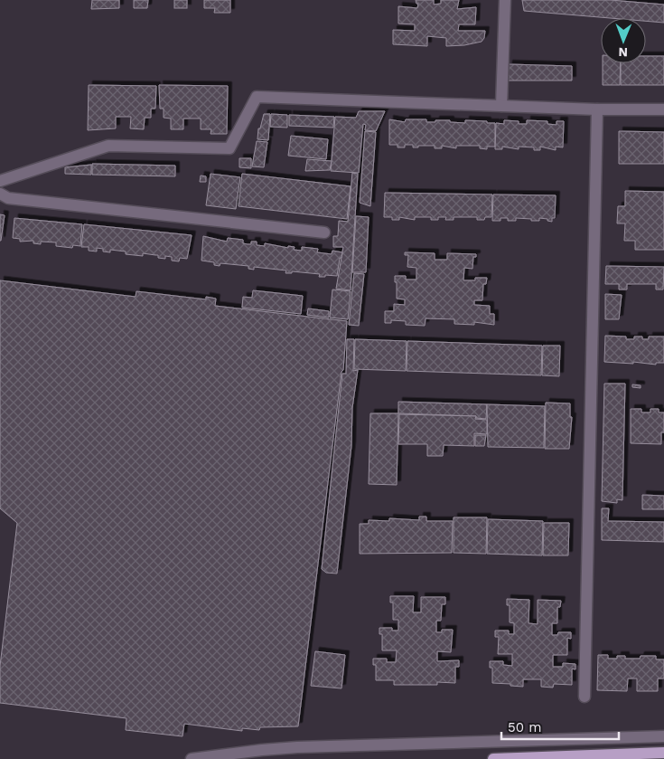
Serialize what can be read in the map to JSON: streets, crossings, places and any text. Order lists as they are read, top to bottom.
{
  "scale_bar": "50 m",
  "north": "bottom"
}
